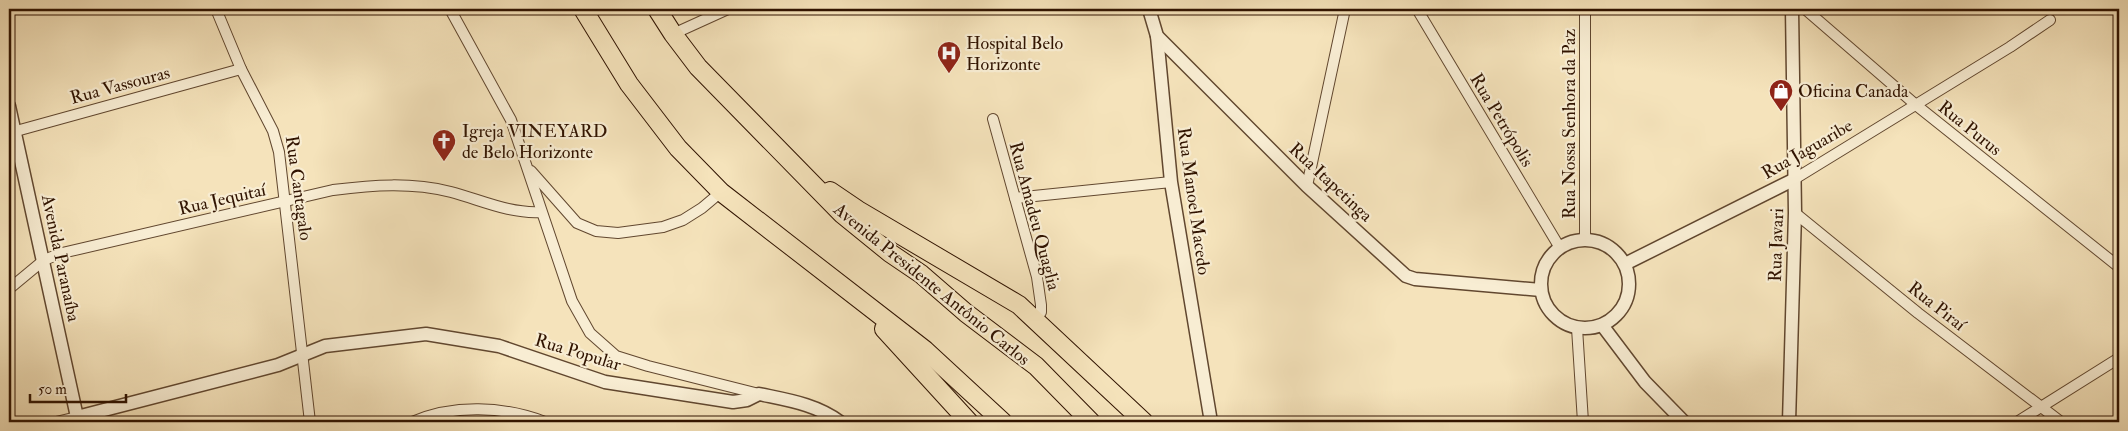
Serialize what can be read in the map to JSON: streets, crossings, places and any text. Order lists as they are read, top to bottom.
{
  "streets": {
    "highway": ["Avenida Presidente Antônio Carlos"],
    "street": [
      "Rua Vassouras",
      "Rua Petrópolis",
      "Rua Nossa Senhora da Paz",
      "Rua Purus",
      "Rua Jaguaribe",
      "Rua Itapetinga",
      "Rua Cantagalo",
      "Rua Jequitaí",
      "Rua Manoel Macedo",
      "Rua Amadeu Quaglia",
      "Rua Javari",
      "Avenida Paranaíba",
      "Rua Piraí",
      "Rua Popular"
    ]
  },
  "crossings": [
    ["Rua Vassouras", "Rua Cantagalo"],
    ["Rua Vassouras", "Avenida Paranaíba"],
    ["Rua Petrópolis", "Rua Nossa Senhora da Paz"],
    ["Rua Petrópolis", "Rua Jaguaribe"],
    ["Rua Petrópolis", "Rua Itapetinga"],
    ["Rua Nossa Senhora da Paz", "Rua Jaguaribe"],
    ["Rua Nossa Senhora da Paz", "Rua Itapetinga"],
    ["Rua Purus", "Rua Jaguaribe"],
    ["Rua Jaguaribe", "Rua Itapetinga"],
    ["Rua Jaguaribe", "Rua Javari"],
    ["Rua Itapetinga", "Rua Manoel Macedo"],
    ["Rua Cantagalo", "Rua Jequitaí"],
    ["Rua Cantagalo", "Rua Popular"],
    ["Rua Jequitaí", "Avenida Paranaíba"],
    ["Rua Javari", "Rua Piraí"]
  ],
  "places": {
    "hospital": ["Hospital Belo Horizonte"],
    "shop": ["Oficina Canada"],
    "church": ["Igreja VINEYARD de Belo Horizonte"]
  },
  "scale_bar": "50 m"
}
